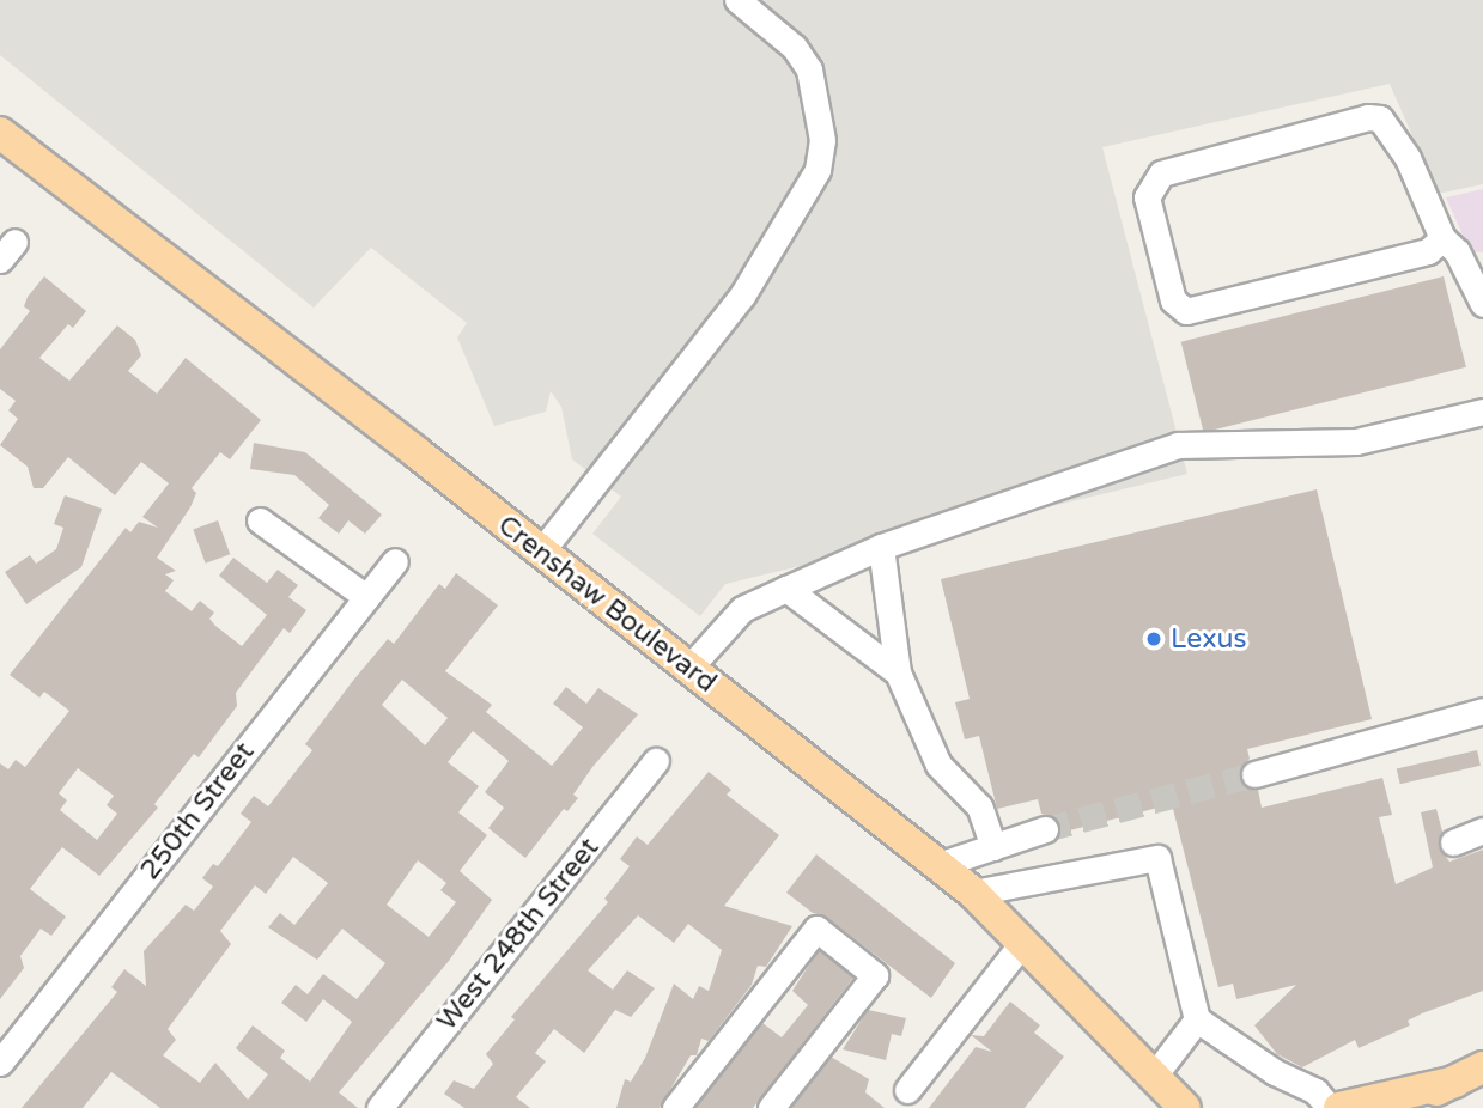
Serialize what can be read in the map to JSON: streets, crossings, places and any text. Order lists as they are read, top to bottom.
{
  "streets": {
    "main road": ["Crenshaw Boulevard"],
    "street": ["250th Street", "West 248th Street"]
  },
  "places": ["Lexus"]
}
